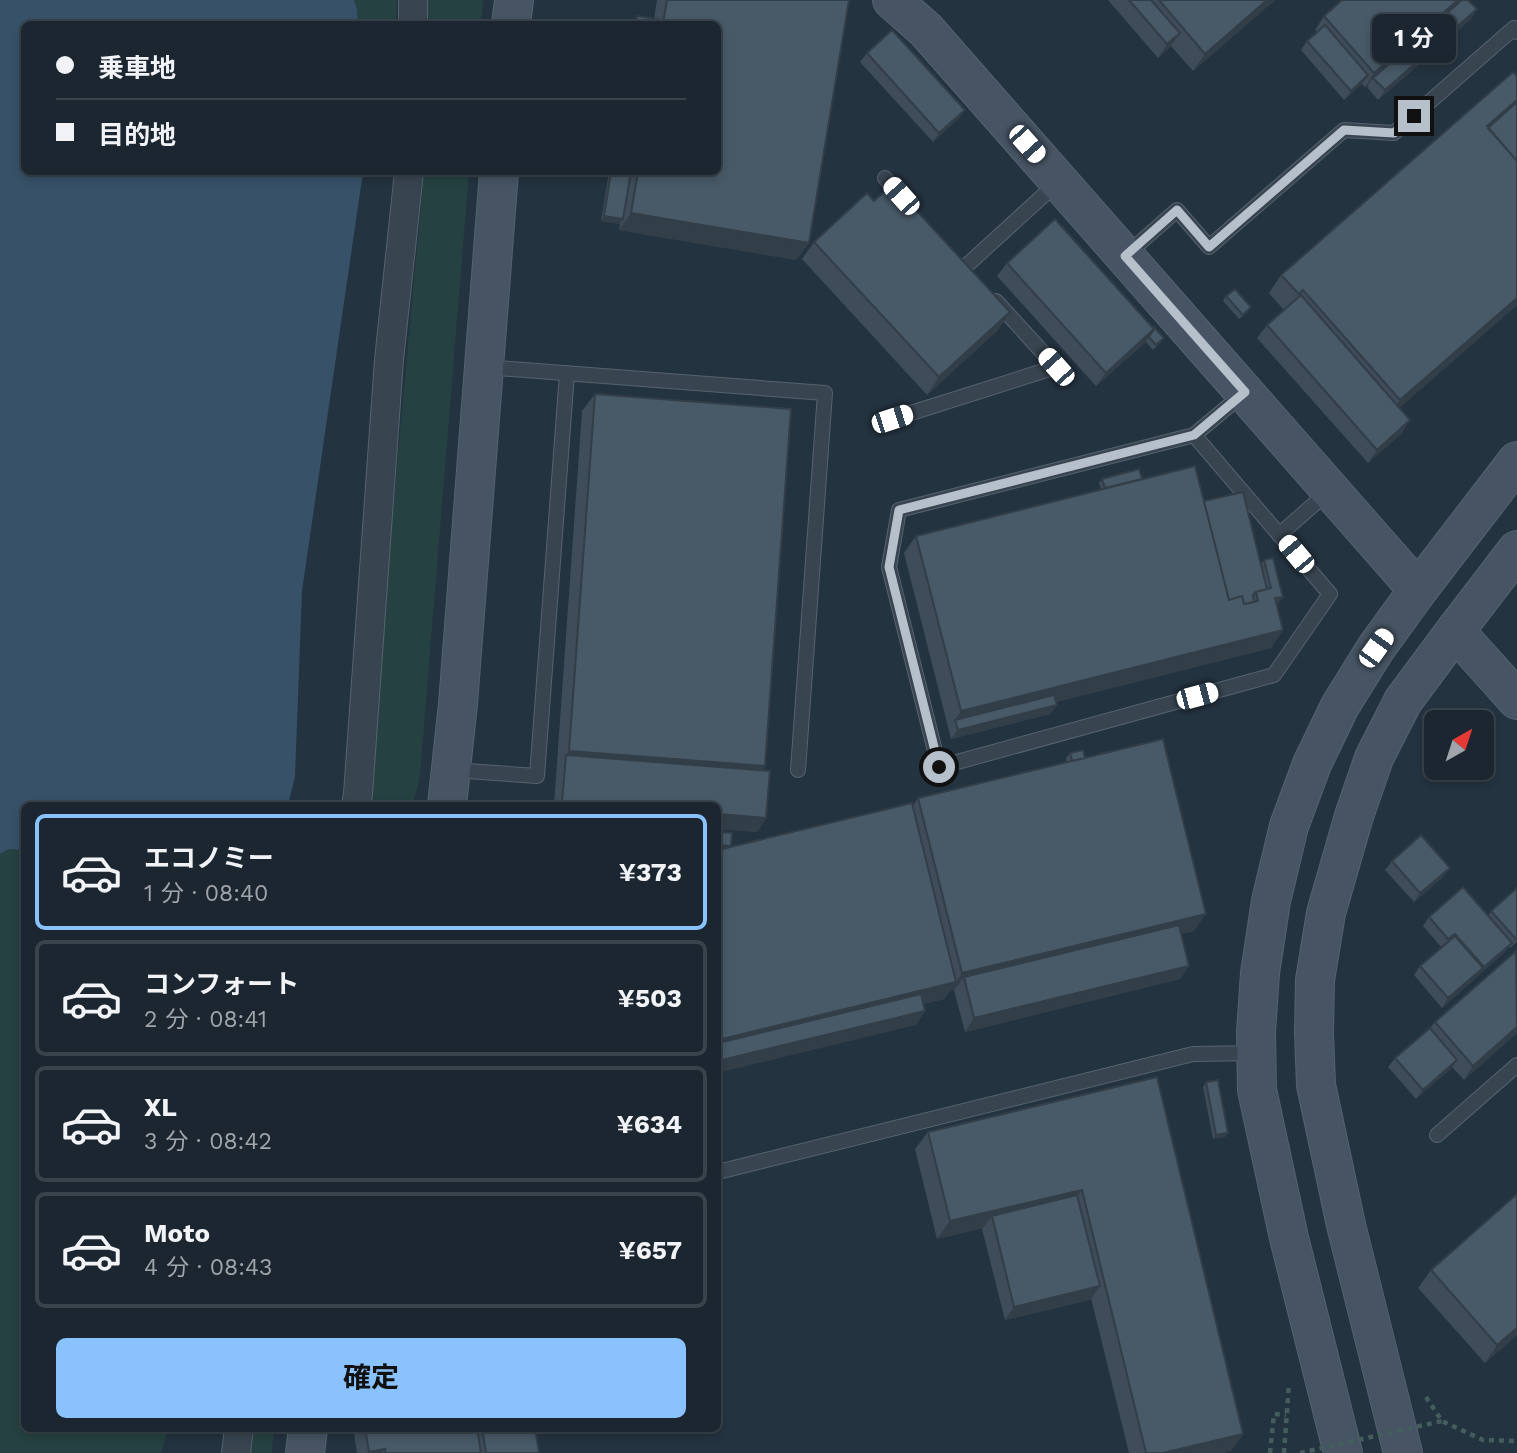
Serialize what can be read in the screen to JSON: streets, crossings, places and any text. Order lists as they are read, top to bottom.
{
  "north": "top right",
  "page": {
    "bubble": "1 分",
    "banner": ["乗車地", "目的地"],
    "list": [
      {
        "name": "エコノミー",
        "note": "1 分 · 08:40",
        "value": "¥373"
      },
      {
        "name": "コンフォート",
        "note": "2 分 · 08:41",
        "value": "¥503"
      },
      {
        "name": "XL",
        "note": "3 分 · 08:42",
        "value": "¥634"
      },
      {
        "name": "Moto",
        "note": "4 分 · 08:43",
        "value": "¥657"
      }
    ],
    "buttons": "確定"
  }
}
